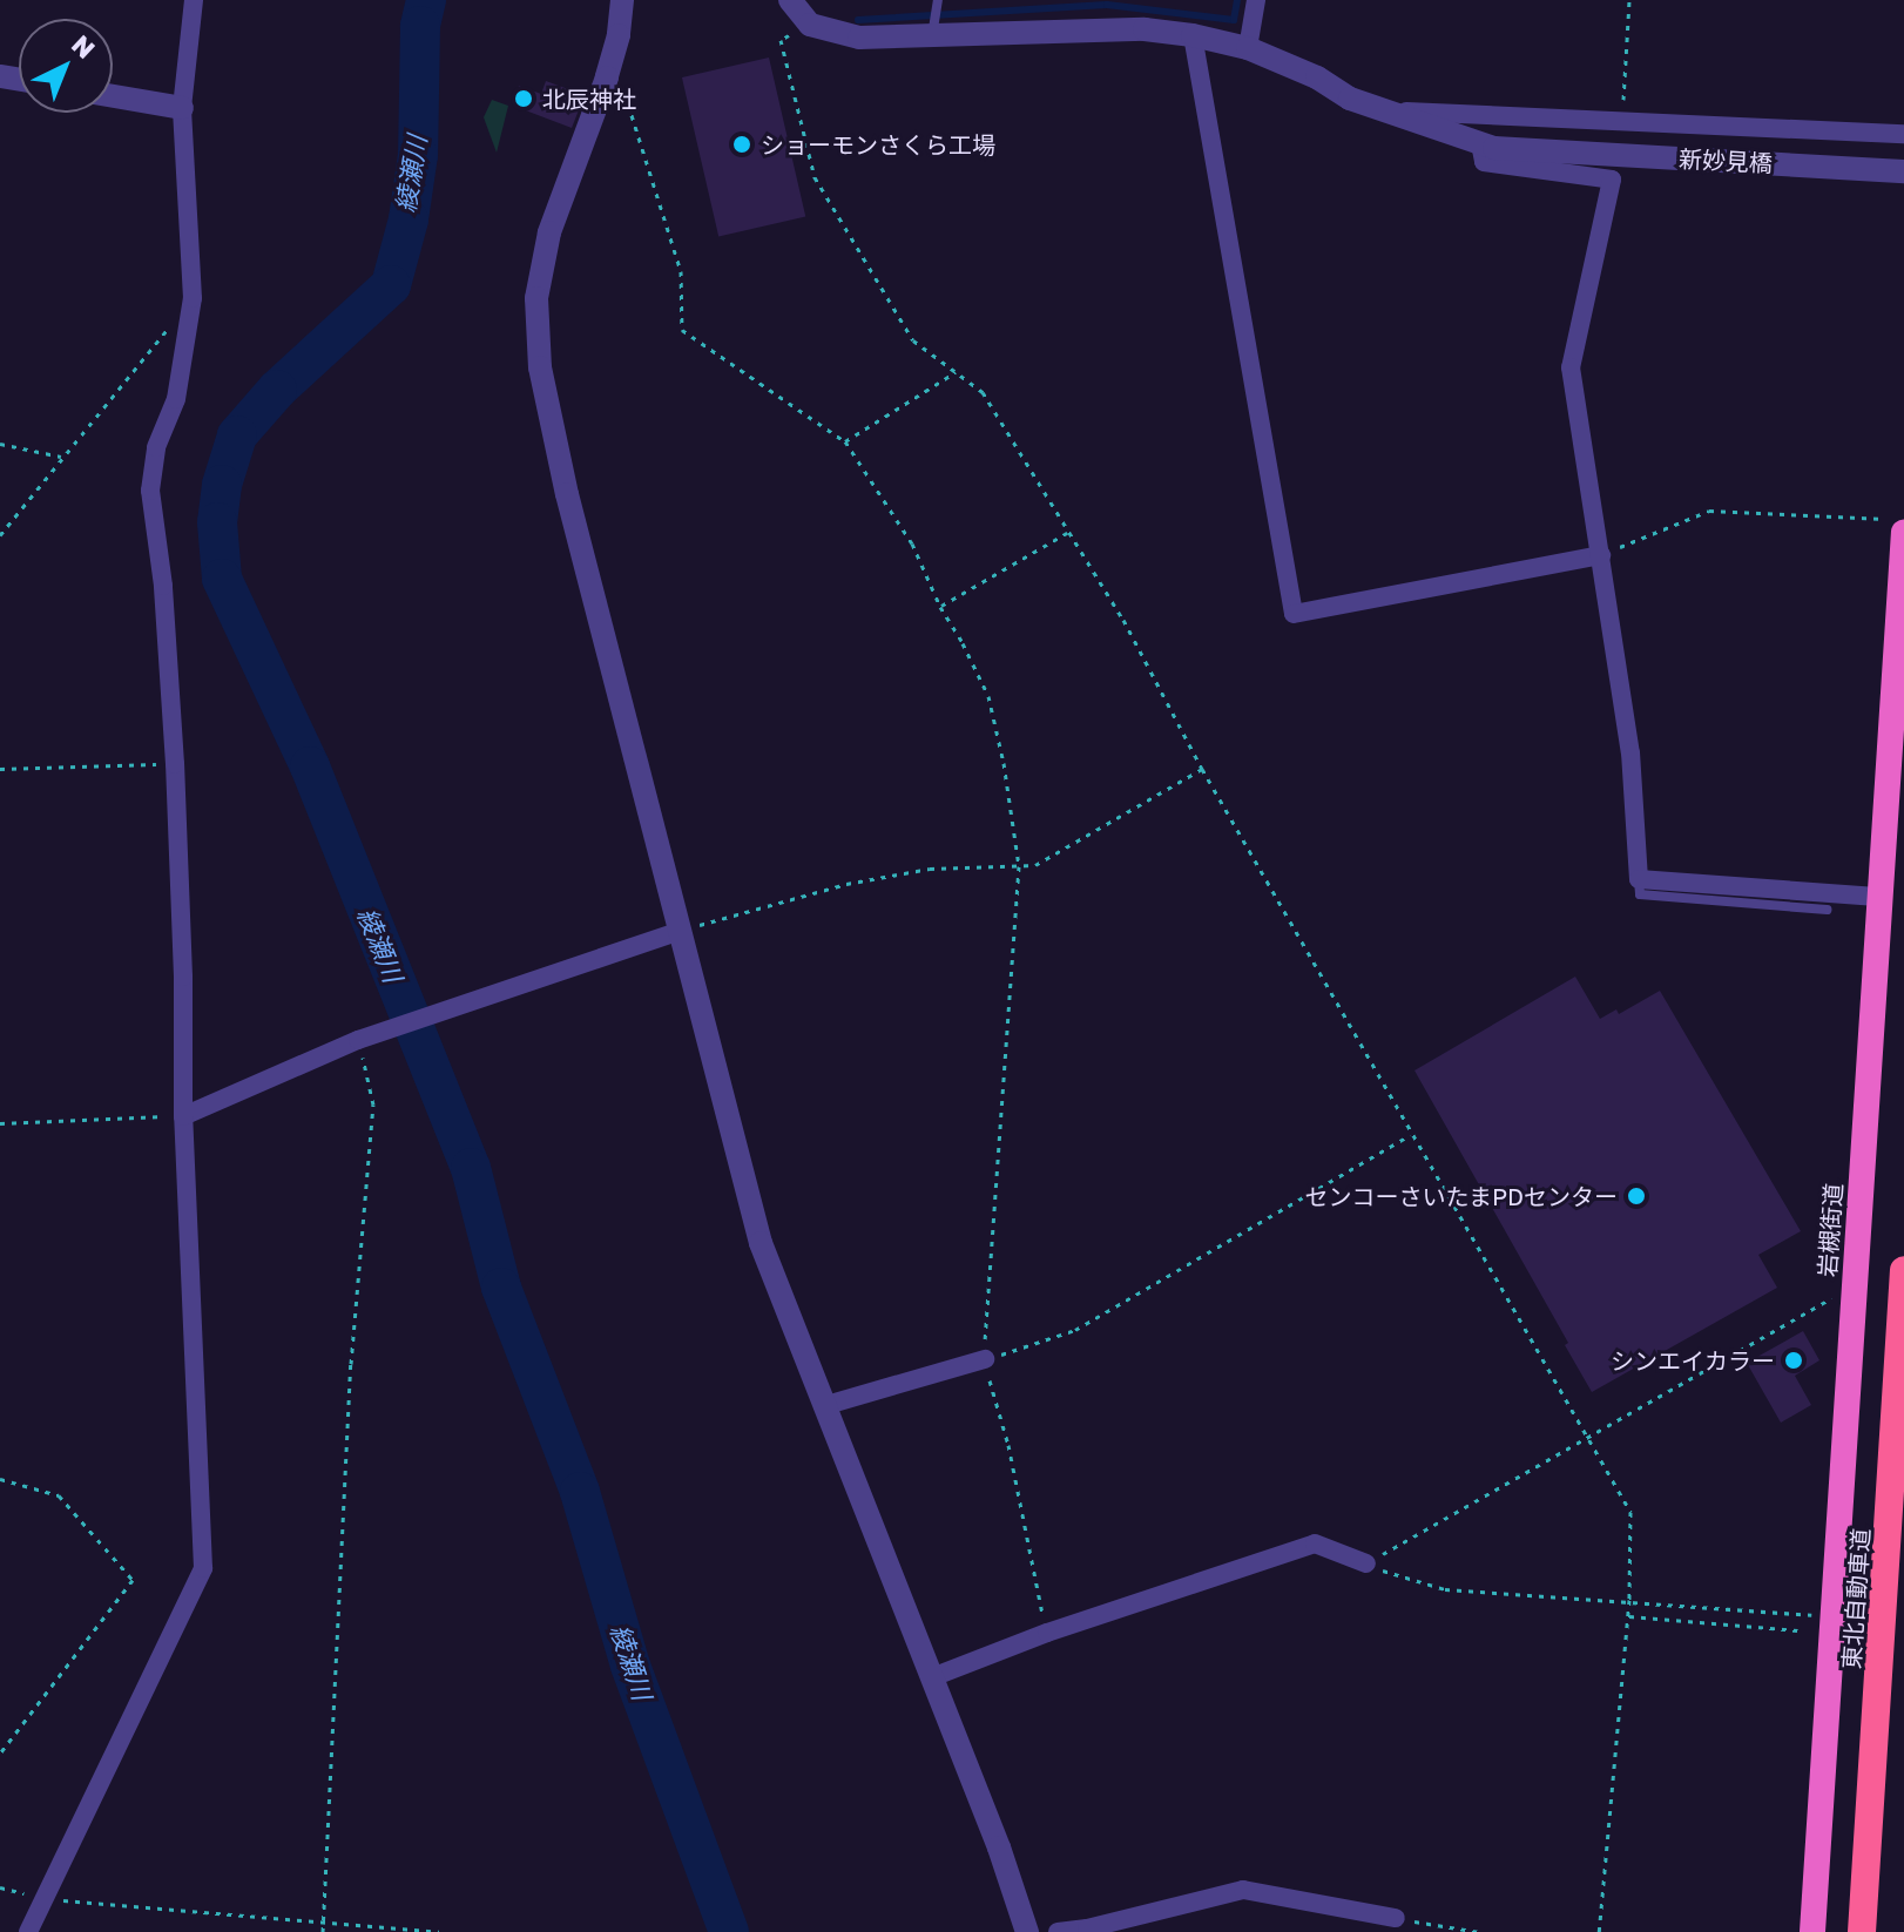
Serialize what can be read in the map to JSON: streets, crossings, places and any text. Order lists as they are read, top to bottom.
{
  "streets": {
    "highway": ["岩槻街道", "東北自動車道"],
    "street": ["新妙見橋"]
  },
  "water": ["綾瀬川"],
  "places": [
    "北辰神社",
    "ショーモンさくら工場",
    "センコーさいたまPDセンター",
    "シンエイカラー"
  ],
  "north": "top right"
}
